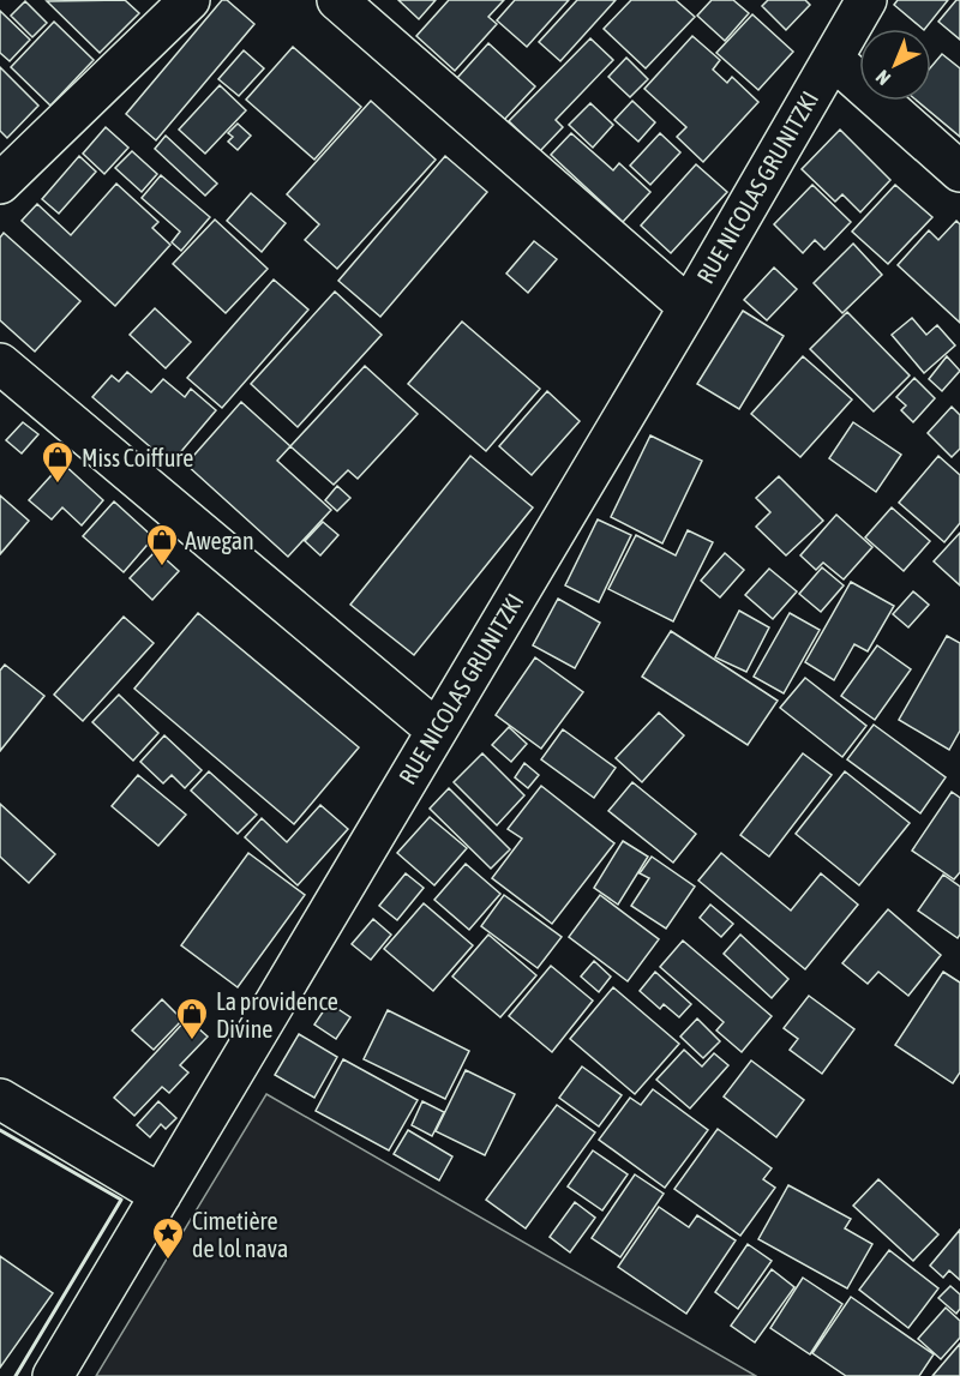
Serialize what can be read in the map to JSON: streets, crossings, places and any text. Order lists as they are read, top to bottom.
{
  "streets": {
    "street": ["RUE NICOLAS GRUNITZKI"]
  },
  "places": {
    "shop": ["Miss Coiffure", "Awegan", "La providence Divine"],
    "place": ["Cimetière de lol nava"]
  },
  "north": "bottom left"
}
